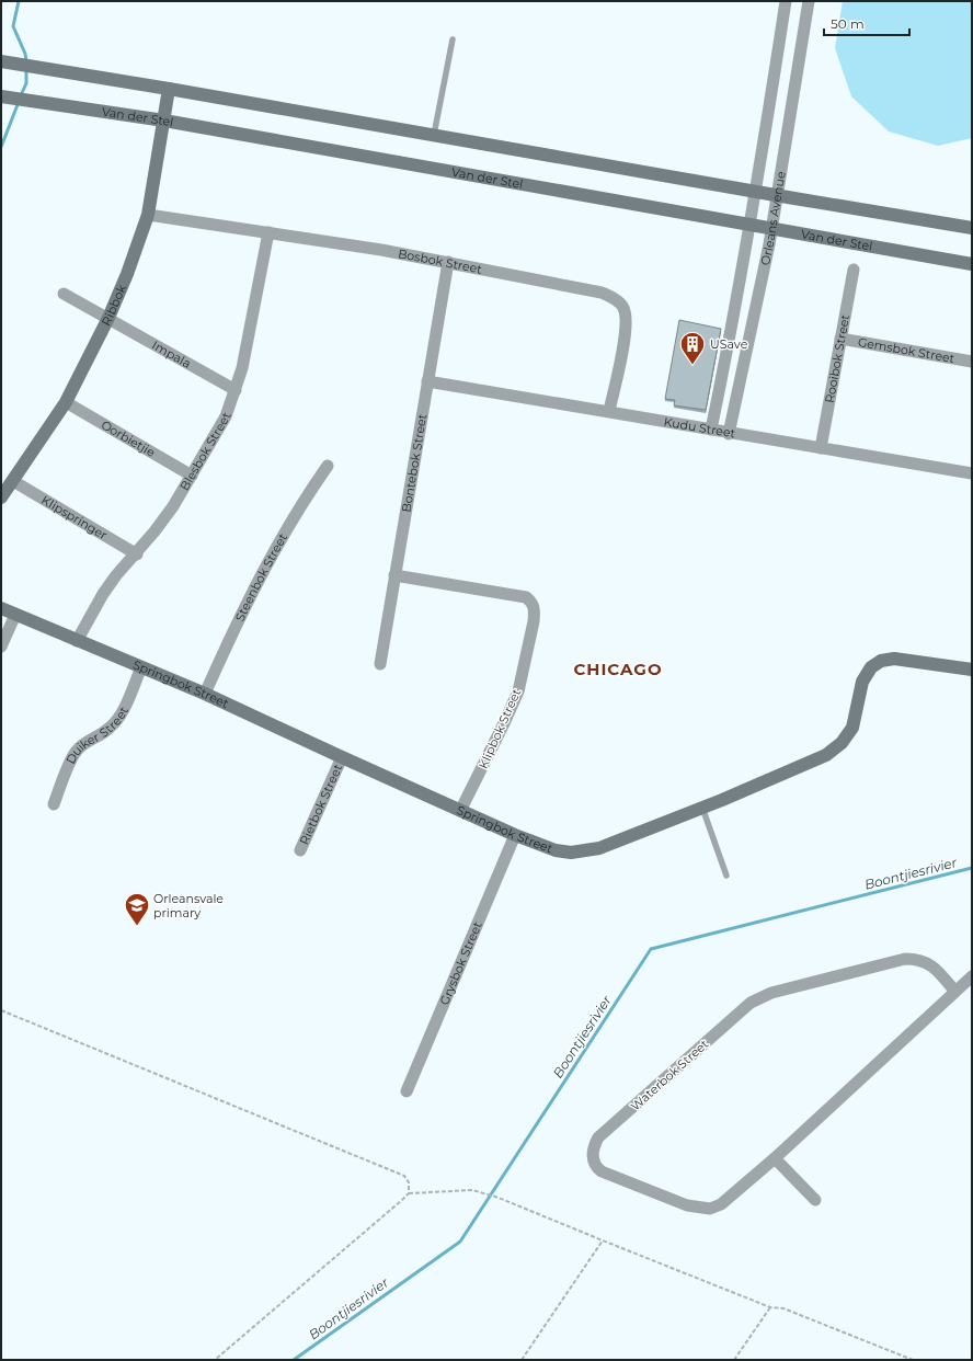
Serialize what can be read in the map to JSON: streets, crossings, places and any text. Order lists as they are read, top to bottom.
{
  "streets": {
    "main road": ["Van der Stel", "Ribbok", "Springbok Street"],
    "street": [
      "Orleans Avenue",
      "Bosbok Street",
      "Gemsbok Street",
      "Impala",
      "Rooibok Street",
      "Kudu Street",
      "Oorbietjie",
      "Blesbok Street",
      "Bontebok Street",
      "Klipspringer",
      "Steenbok Street",
      "Klipbok Street",
      "Duiker Street",
      "Rietbok Street",
      "Grysbok Street",
      "Waterbok Street"
    ]
  },
  "crossings": [
    ["Van der Stel", "Orleans Avenue"],
    ["Van der Stel", "Ribbok"],
    ["Orleans Avenue", "Kudu Street"],
    ["Bosbok Street", "Ribbok"],
    ["Bosbok Street", "Kudu Street"],
    ["Bosbok Street", "Blesbok Street"],
    ["Bosbok Street", "Bontebok Street"],
    ["Ribbok", "Impala"],
    ["Ribbok", "Oorbietjie"],
    ["Ribbok", "Klipspringer"],
    ["Gemsbok Street", "Rooibok Street"],
    ["Impala", "Blesbok Street"],
    ["Rooibok Street", "Kudu Street"],
    ["Kudu Street", "Bontebok Street"],
    ["Oorbietjie", "Blesbok Street"],
    ["Blesbok Street", "Klipspringer"],
    ["Blesbok Street", "Springbok Street"],
    ["Bontebok Street", "Klipbok Street"],
    ["Steenbok Street", "Springbok Street"],
    ["Springbok Street", "Klipbok Street"],
    ["Springbok Street", "Duiker Street"],
    ["Springbok Street", "Rietbok Street"],
    ["Springbok Street", "Grysbok Street"]
  ],
  "districts": ["CHICAGO"],
  "water": ["Boontjiesrivier"],
  "places": {
    "building": ["USave"],
    "school or university": ["Orleansvale primary"]
  },
  "scale_bar": "50 m"
}
